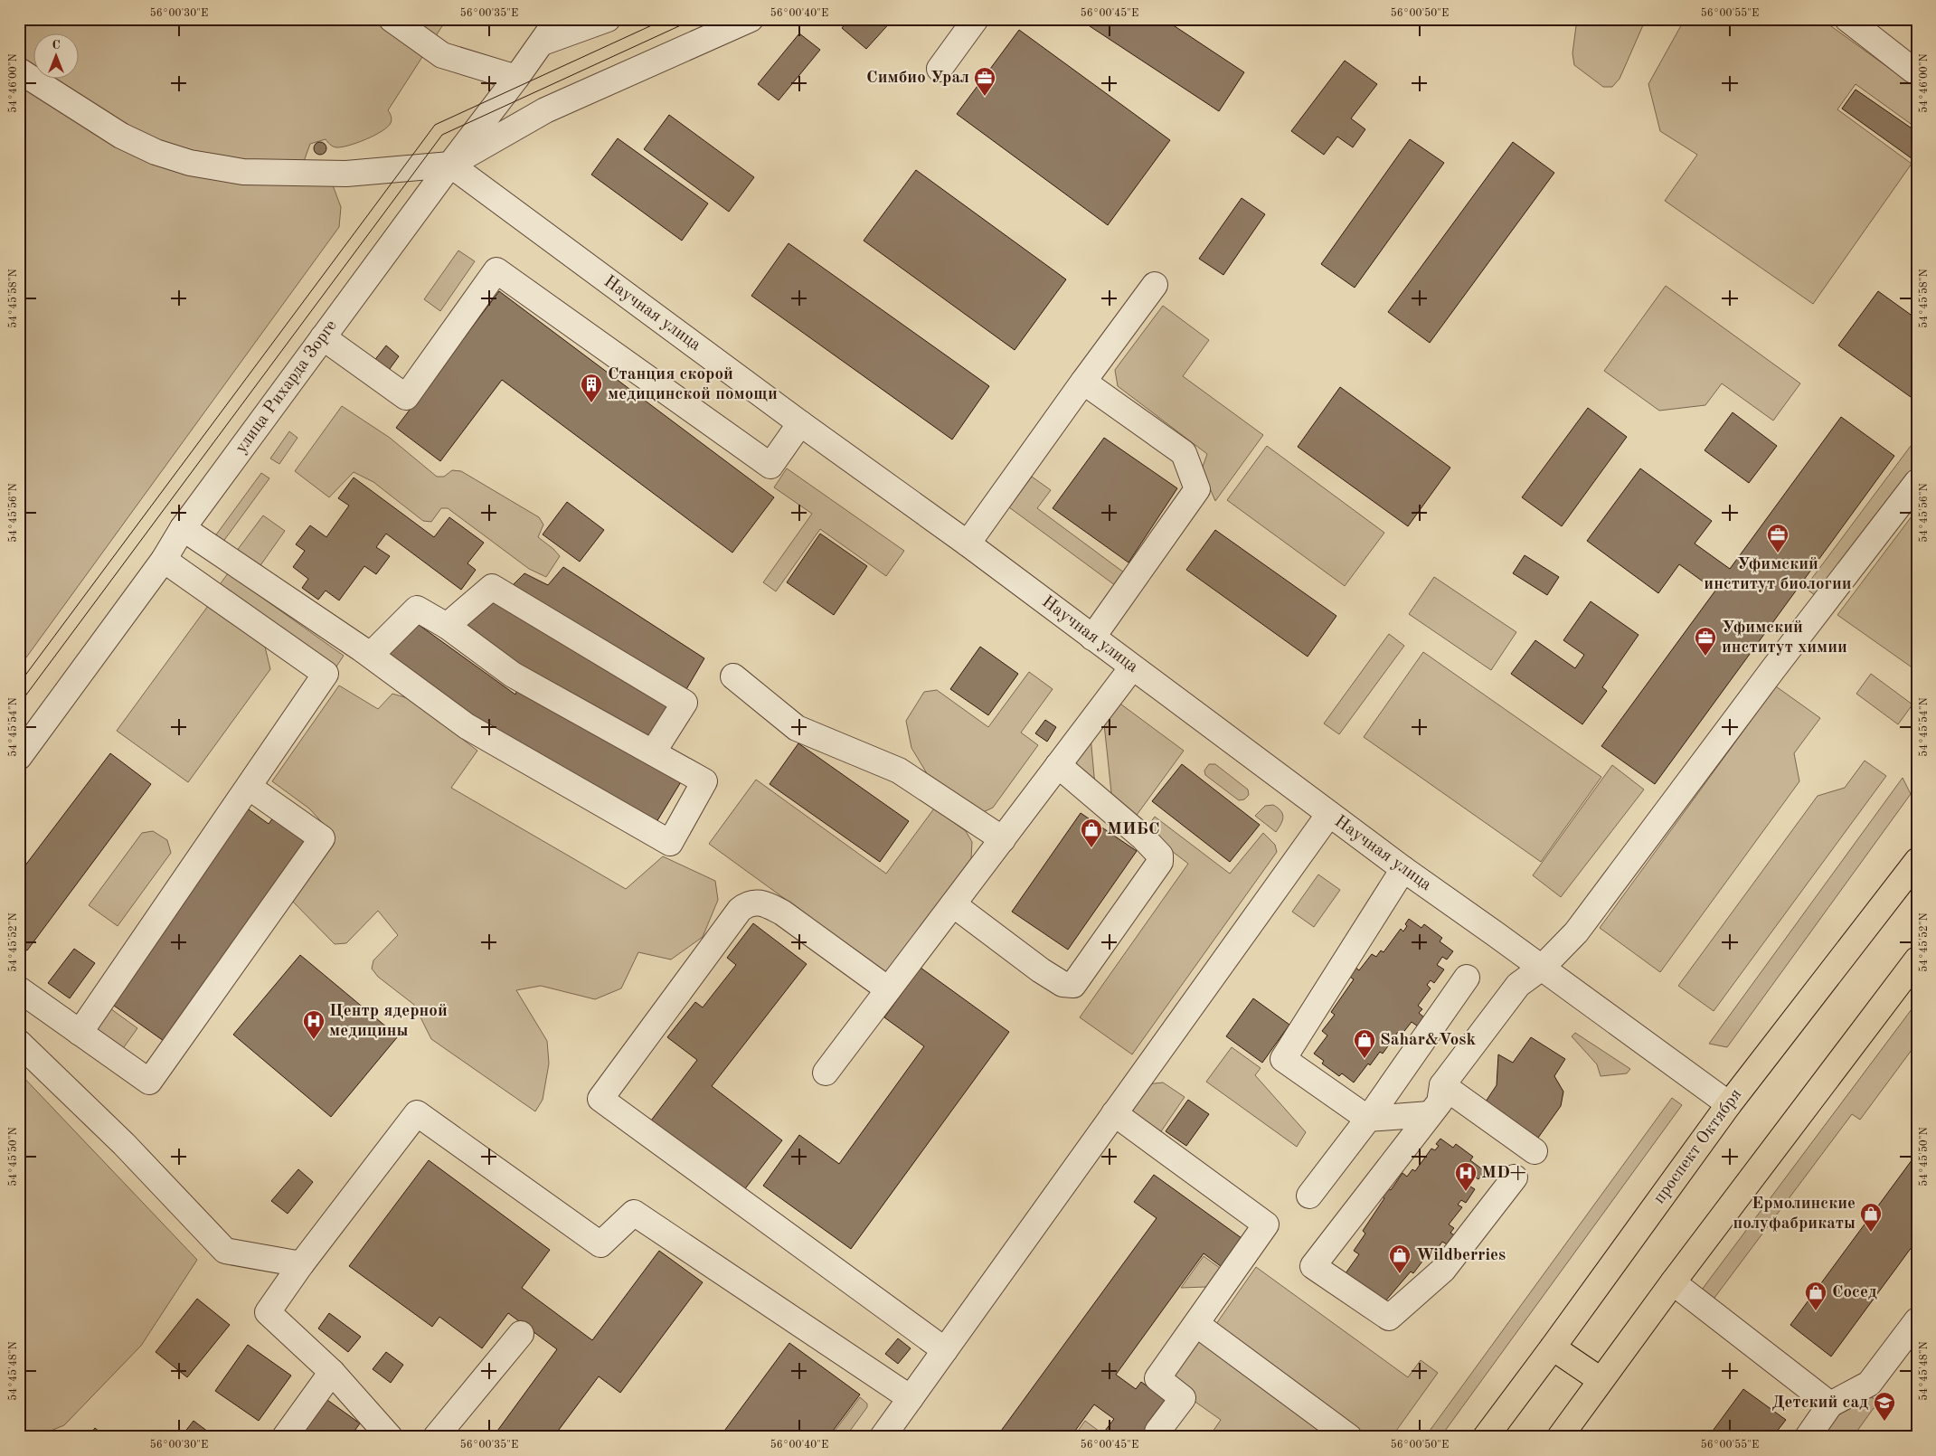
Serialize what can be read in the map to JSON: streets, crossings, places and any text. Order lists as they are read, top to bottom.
{
  "streets": {
    "main road": ["проспект Октября"],
    "street": ["Научная улица", "улица Рихарда Зорге"]
  },
  "crossings": [
    ["Научная улица", "улица Рихарда Зорге"],
    ["Научная улица", "проспект Октября"]
  ],
  "places": {
    "office": ["Симбио Урал", "Уфимский институт биологии", "Уфимский институт химии"],
    "building": ["Станция скорой медицинской помощи"],
    "shop": [
      "МИБС",
      "Sahar&Vosk",
      "Ермолинские полуфабрикаты",
      "Wildberries",
      "Сосед"
    ],
    "hospital": ["Центр ядерной медицины", "MD+"],
    "school or university": ["Детский сад"]
  },
  "north": "top",
  "coordinates": [
    "56°00'30\"E",
    "56°00'35\"E",
    "56°00'40\"E",
    "56°00'45\"E",
    "56°00'50\"E",
    "56°00'55\"E",
    "54°46'00\"N",
    "54°45'58\"N",
    "54°45'56\"N",
    "54°45'54\"N",
    "54°45'52\"N",
    "54°45'50\"N",
    "54°45'48\"N"
  ]
}
